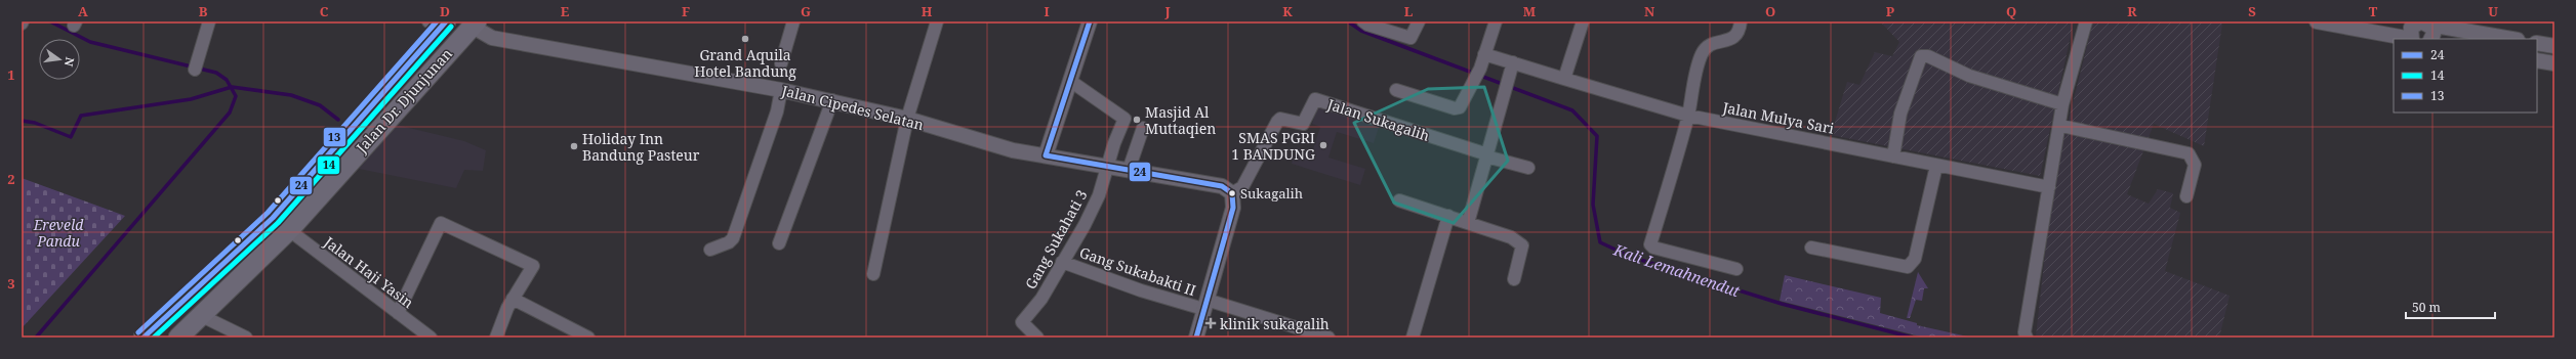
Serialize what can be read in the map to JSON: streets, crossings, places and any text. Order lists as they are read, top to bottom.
{
  "streets": {
    "highway": ["Jalan Dr. Djunjunan"],
    "street": [
      "Jalan Cipedes Selatan",
      "Jalan Mulya Sari",
      "Jalan Sukagalih",
      "Gang Sukahati 3",
      "Gang Sukabakti II",
      "Jalan Haji Yasin"
    ]
  },
  "crossings": [
    ["Jalan Dr. Djunjunan", "Jalan Cipedes Selatan"],
    ["Jalan Dr. Djunjunan", "Jalan Haji Yasin"],
    ["Jalan Cipedes Selatan", "Jalan Sukagalih"],
    ["Jalan Cipedes Selatan", "Gang Sukahati 3"],
    ["Gang Sukahati 3", "Gang Sukabakti II"]
  ],
  "water": ["Kali Lemahnendut"],
  "parks": ["Ereveld Pandu"],
  "places": {
    "other": [
      "Grand Aquila Hotel Bandung",
      "Masjid Al Muttaqien",
      "SMAS PGRI 1 BANDUNG",
      "Holiday Inn Bandung Pasteur",
      "Sukagalih"
    ],
    "health": ["klinik sukagalih"]
  },
  "lines": ["transit line 24", "transit line 13", "transit line 14"],
  "legend": ["24", "14", "13"],
  "scale_bar": "50 m",
  "north": "right",
  "grid": {
    "columns": [
      "A",
      "B",
      "C",
      "D",
      "E",
      "F",
      "G",
      "H",
      "I",
      "J",
      "K",
      "L",
      "M",
      "N",
      "O",
      "P",
      "Q",
      "R",
      "S",
      "T",
      "U"
    ],
    "rows": ["1", "2", "3"]
  }
}
